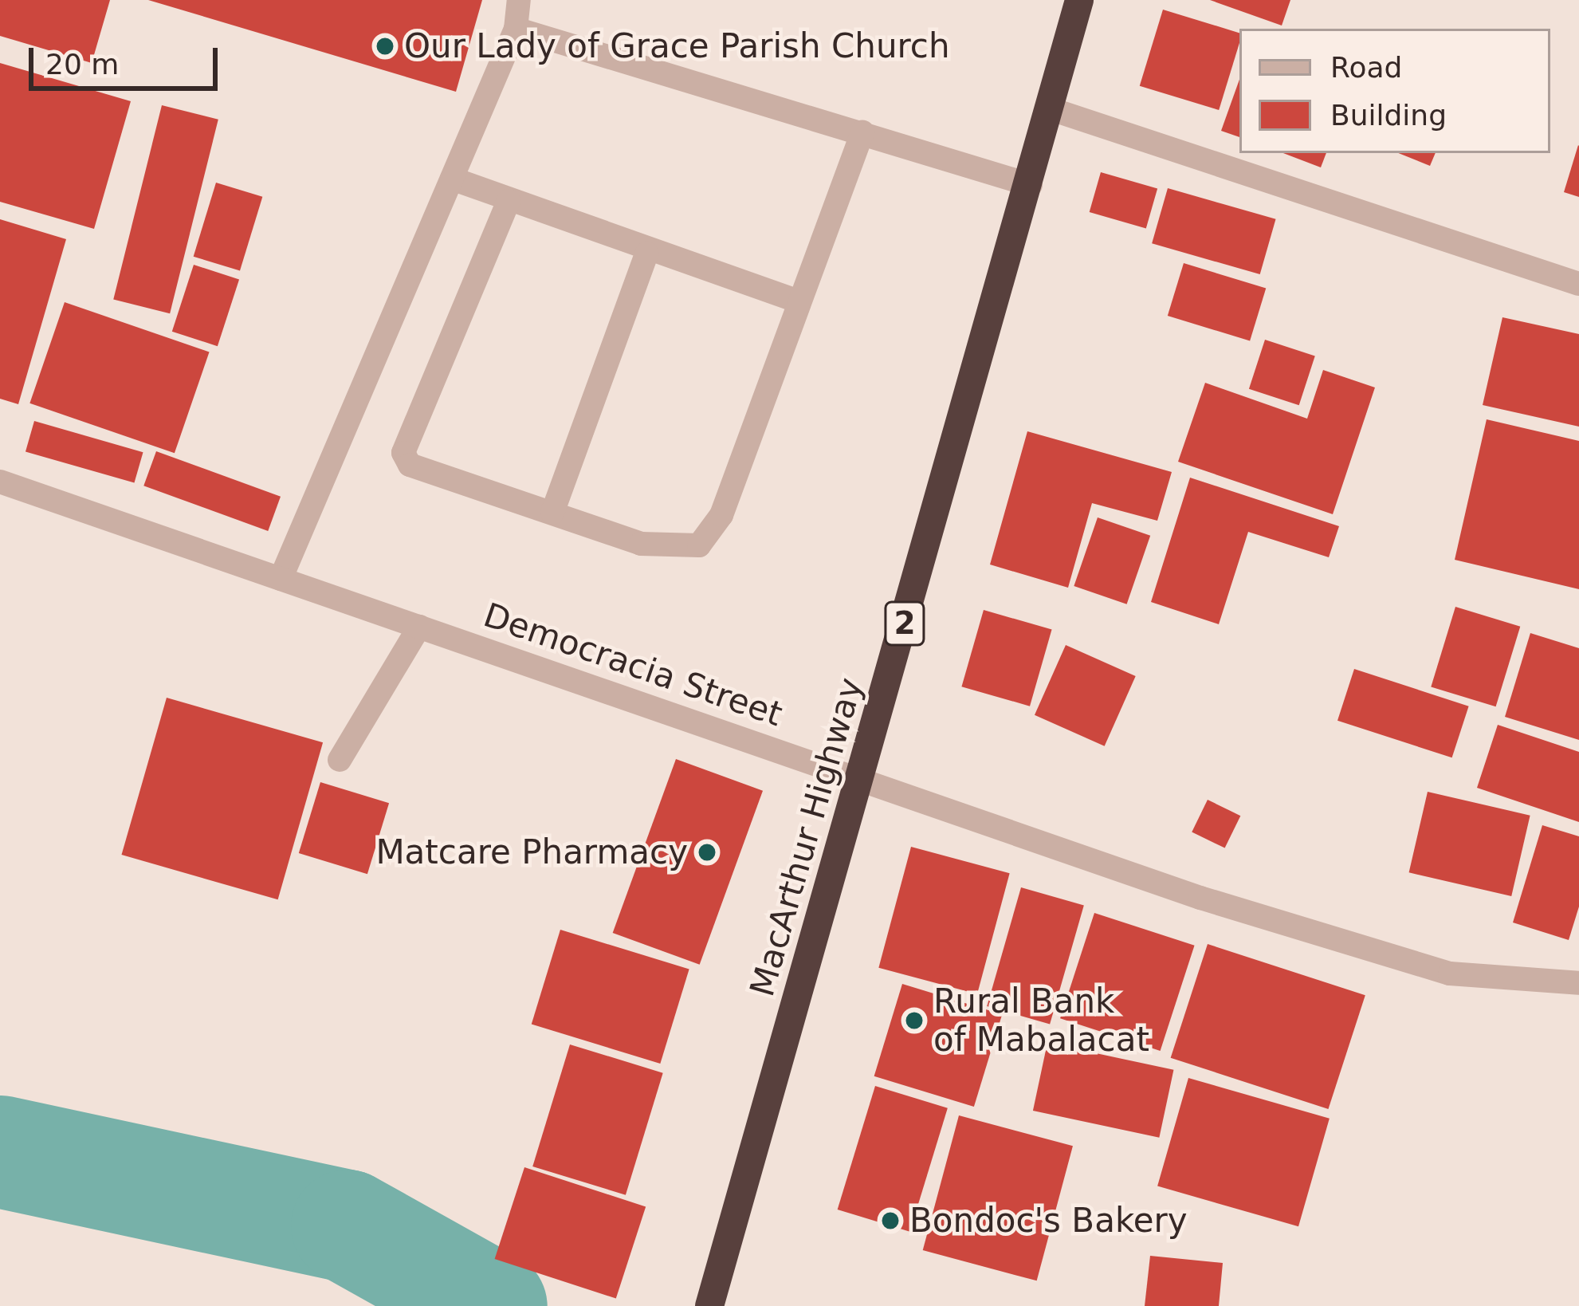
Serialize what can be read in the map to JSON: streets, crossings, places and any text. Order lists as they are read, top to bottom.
{
  "streets": {
    "highway": ["2", "MacArthur Highway"],
    "street": ["Democracia Street"]
  },
  "crossings": [
    ["Democracia Street", "MacArthur Highway"]
  ],
  "places": [
    "Our Lady of Grace Parish Church",
    "Matcare Pharmacy",
    "Rural Bank of Mabalacat",
    "Bondoc's Bakery"
  ],
  "legend": ["Road", "Building"],
  "scale_bar": "20 m"
}
